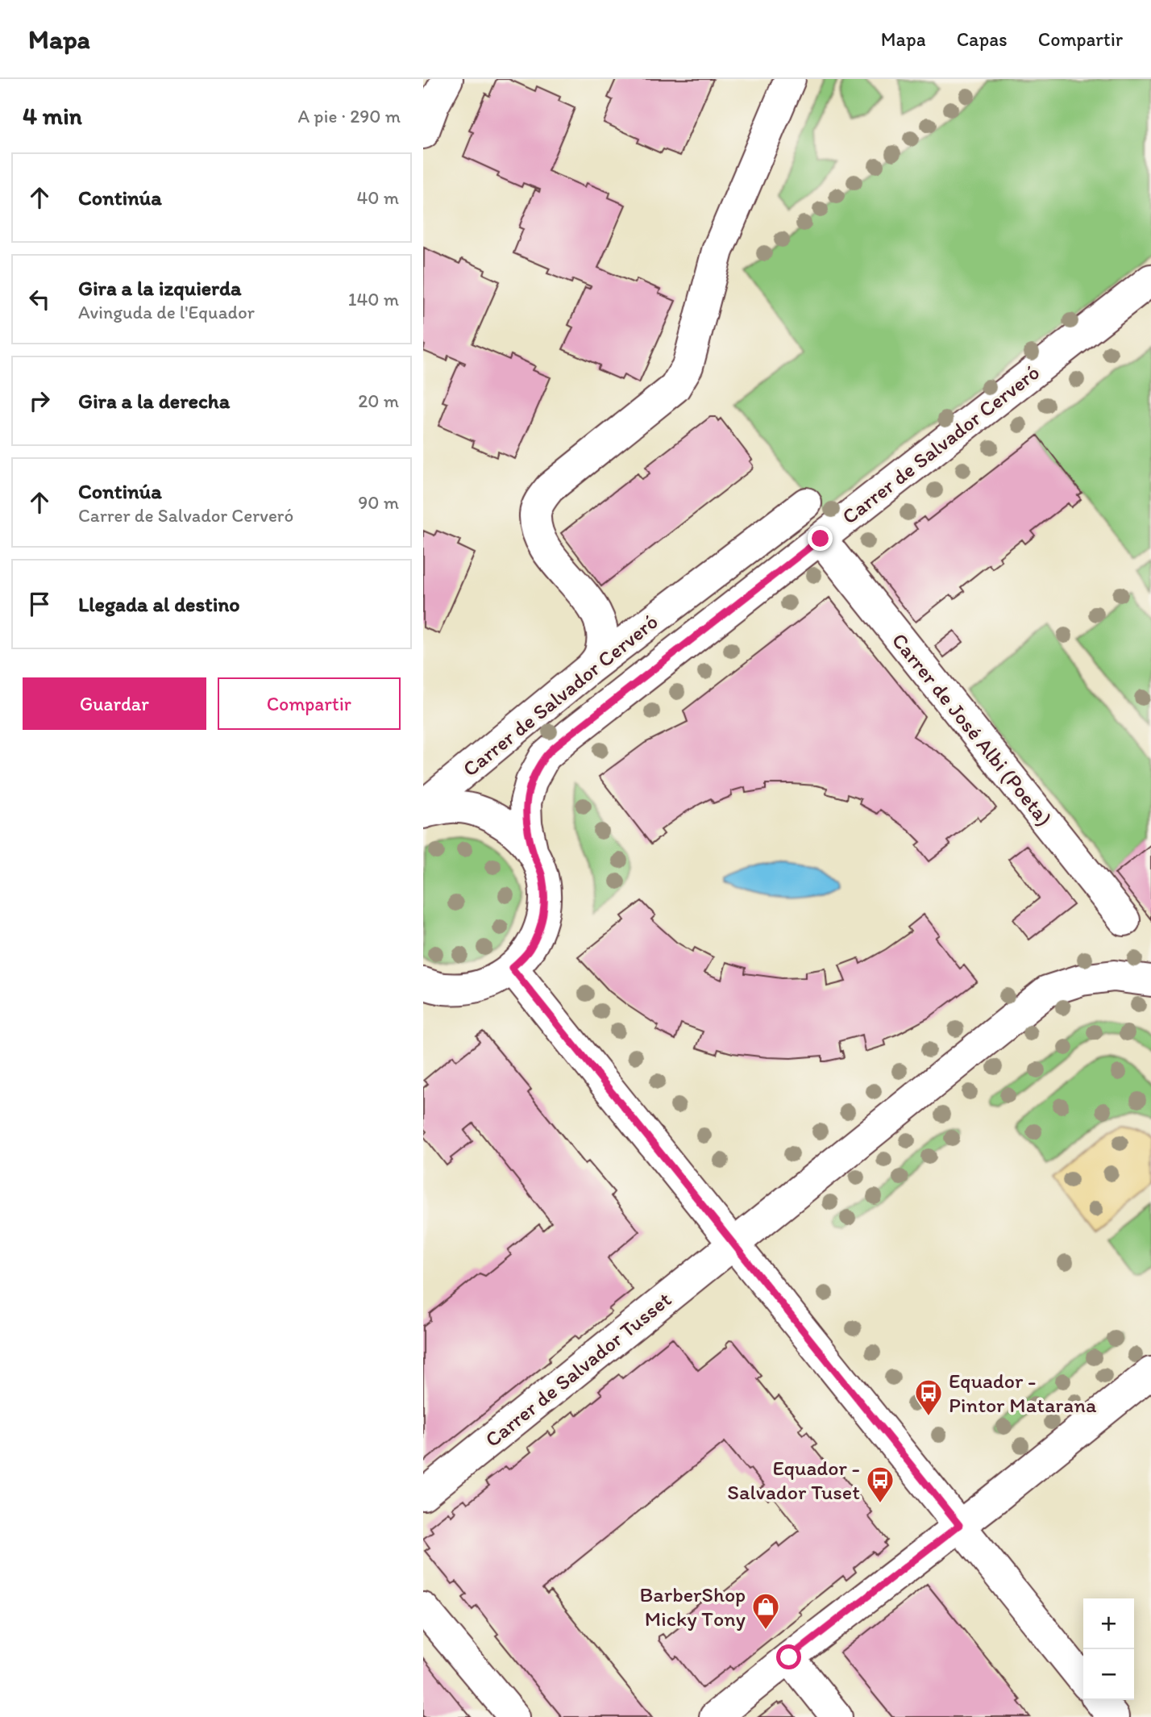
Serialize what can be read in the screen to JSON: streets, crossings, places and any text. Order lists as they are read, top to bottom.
{
  "streets": {
    "street": ["Carrer de Salvador Cerveró", "Carrer de José Albi (Poeta)", "Carrer de Salvador Tusset"]
  },
  "crossings": [
    ["Carrer de Salvador Cerveró", "Carrer de José Albi (Poeta)"]
  ],
  "places": {
    "bus stop": ["Equador - Pintor Matarana", "Equador - Salvador Tuset"],
    "shop": ["BarberShop Micky Tony"]
  },
  "page": {
    "header": "Mapa",
    "nav": ["Mapa", "Capas", "Compartir"],
    "heading": ["4 min", "A pie · 290 m"],
    "list": [
      ["Continúa", "40 m"],
      ["Gira a la izquierda", "Avinguda de l'Equador", "140 m"],
      ["Gira a la derecha", "20 m"],
      ["Continúa", "Carrer de Salvador Cerveró", "90 m"],
      "Llegada al destino"
    ],
    "buttons": ["Guardar", "Compartir"],
    "map_buttons": ["+", "−"]
  }
}
